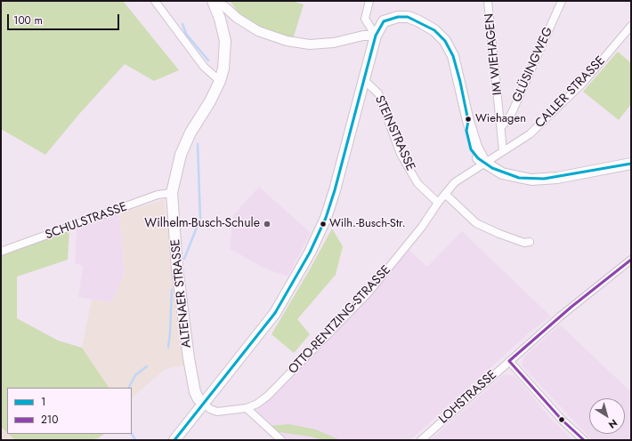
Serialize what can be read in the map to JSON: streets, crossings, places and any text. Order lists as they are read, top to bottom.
{
  "streets": {
    "main road": ["ALTENAER STRASSE"],
    "street": [
      "IM WIEHAGEN",
      "GLÜSINGWEG",
      "CALLER STRASSE",
      "STEINSTRASSE",
      "SCHULSTRASSE",
      "OTTO-RENTZING-STRASSE",
      "LOHSTRASSE"
    ]
  },
  "crossings": [
    ["IM WIEHAGEN", "GLÜSINGWEG"],
    ["IM WIEHAGEN", "CALLER STRASSE"],
    ["CALLER STRASSE", "OTTO-RENTZING-STRASSE"],
    ["STEINSTRASSE", "OTTO-RENTZING-STRASSE"],
    ["SCHULSTRASSE", "ALTENAER STRASSE"]
  ],
  "places": ["Wiehagen", "Wilhelm-Busch-Schule", "Wilh.-Busch-Str."],
  "lines": ["transit line 1", "transit line 210"],
  "legend": ["1", "210"],
  "scale_bar": "100 m",
  "north": "bottom right"
}
